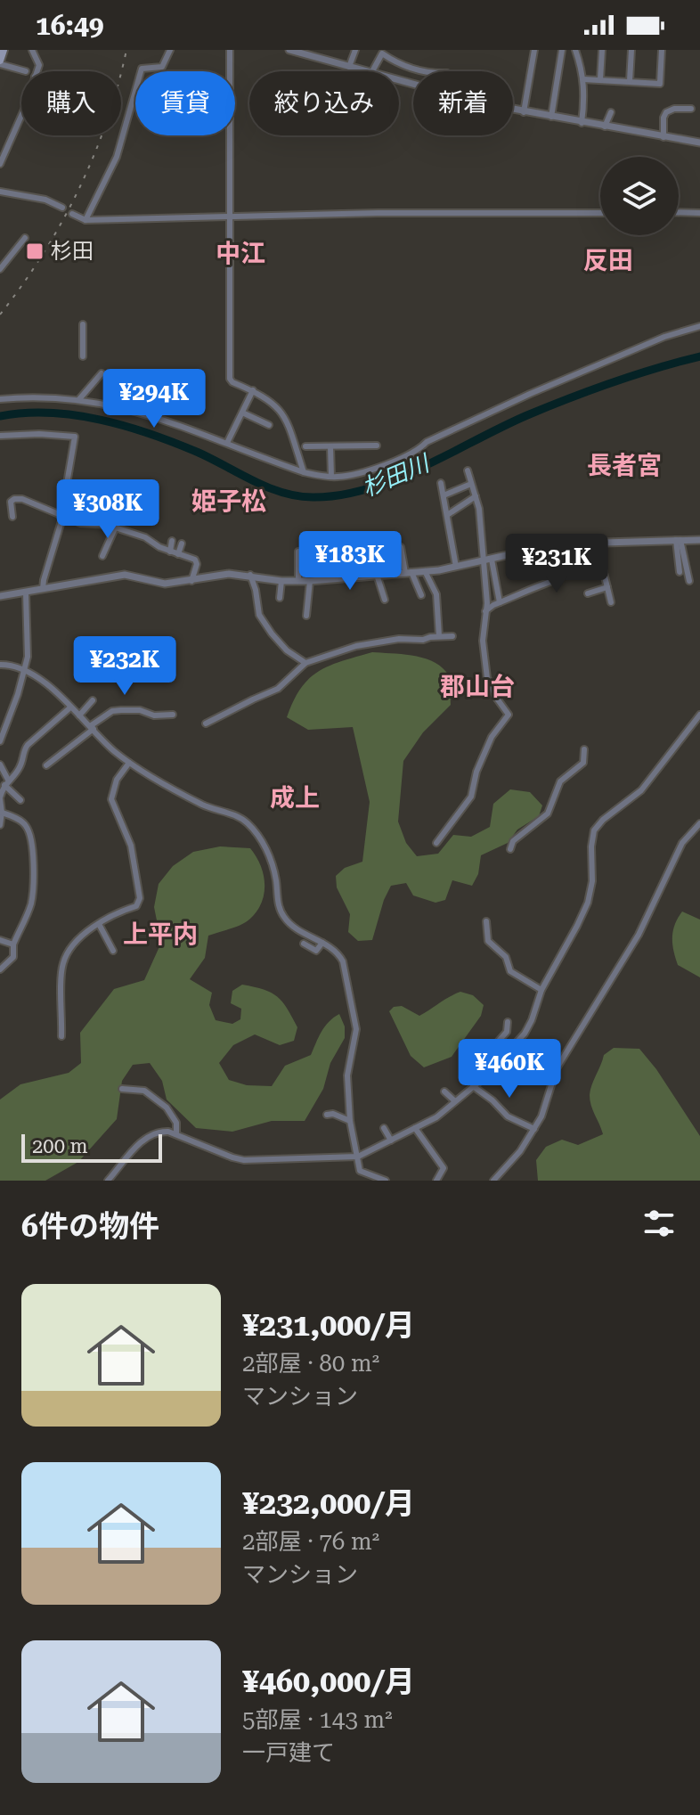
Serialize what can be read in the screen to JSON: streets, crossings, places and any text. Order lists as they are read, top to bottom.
{
  "districts": [
    "中江",
    "反田",
    "長者宮",
    "姫子松",
    "郡山台",
    "成上",
    "上平内"
  ],
  "water": ["杉田川"],
  "places": {
    "transit": ["杉田"]
  },
  "scale_bar": "200 m",
  "page": {
    "status": "16:49",
    "chip": [
      "購入",
      "賃貸",
      "絞り込み",
      "新着"
    ],
    "price": [
      "¥294K",
      "¥308K",
      "¥183K",
      "¥231K",
      "¥232K",
      "¥460K"
    ],
    "scale": "200 m",
    "heading": "6件の物件",
    "list": [
      {
        "name": "¥231,000/月",
        "note": "2部屋 · 80 m² · マンション"
      },
      {
        "name": "¥232,000/月",
        "note": "2部屋 · 76 m² · マンション"
      },
      {
        "name": "¥460,000/月",
        "note": "5部屋 · 143 m² · 一戸建て"
      }
    ]
  }
}
